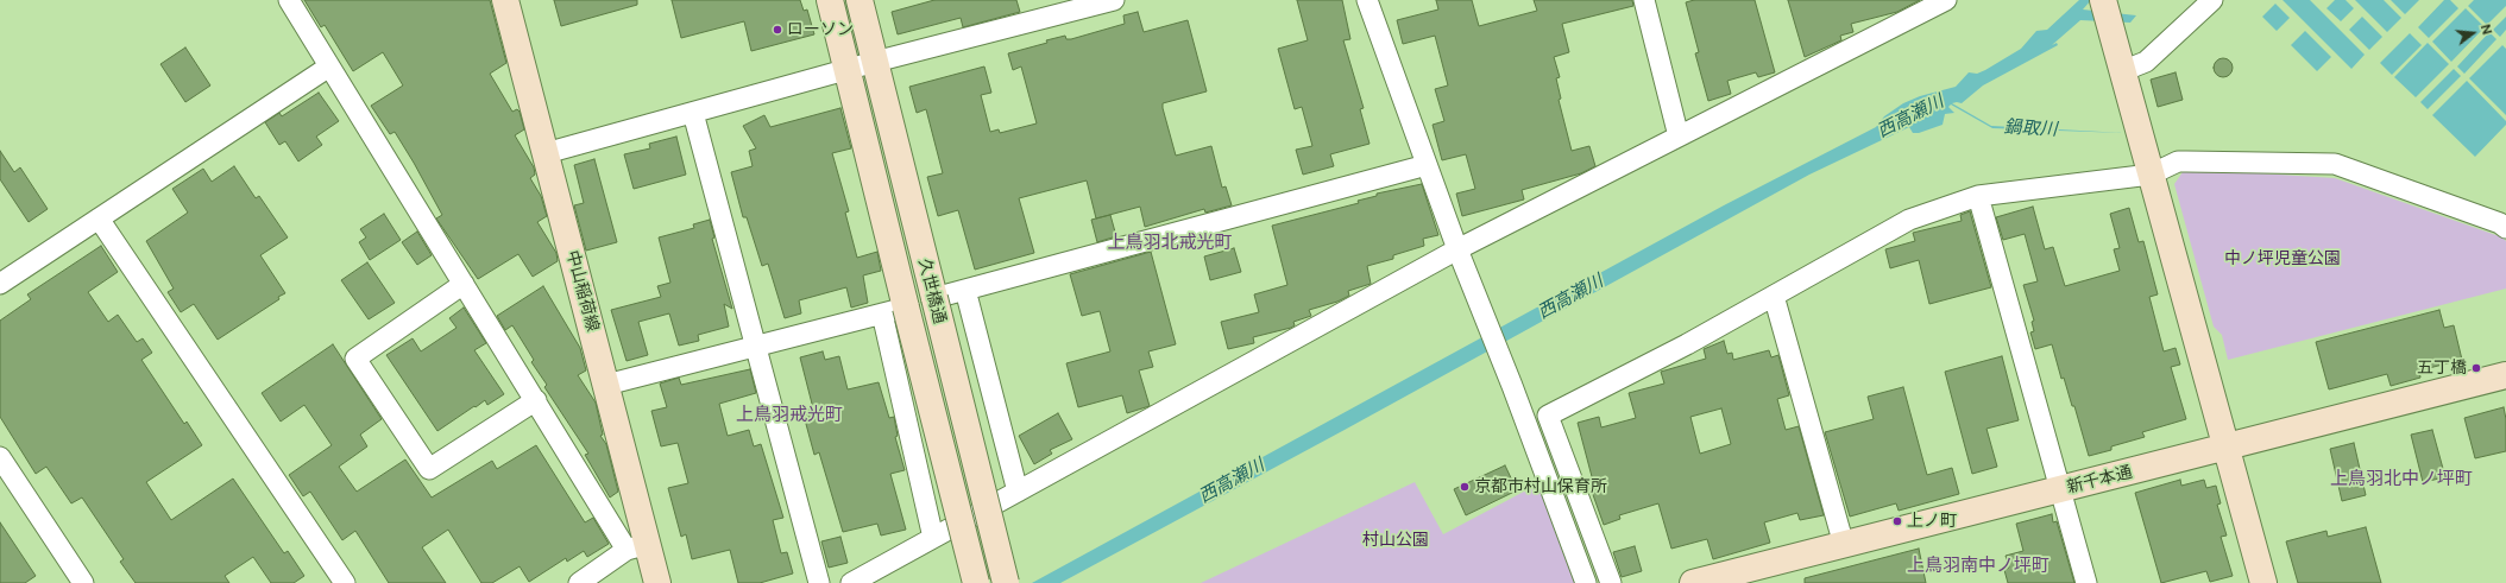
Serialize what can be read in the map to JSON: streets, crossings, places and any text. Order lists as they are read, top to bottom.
{
  "streets": {
    "street": ["中山稲荷線", "久世橋通", "新千本通"]
  },
  "districts": [
    "上鳥羽北戒光町",
    "上鳥羽戒光町",
    "上鳥羽北中ノ坪町",
    "上鳥羽南中ノ坪町"
  ],
  "water": ["西高瀬川", "鍋取川"],
  "parks": ["中ノ坪児童公園", "村山公園"],
  "places": [
    "ローソン",
    "五丁橋",
    "京都市村山保育所",
    "上ノ町"
  ],
  "north": "right"
}
